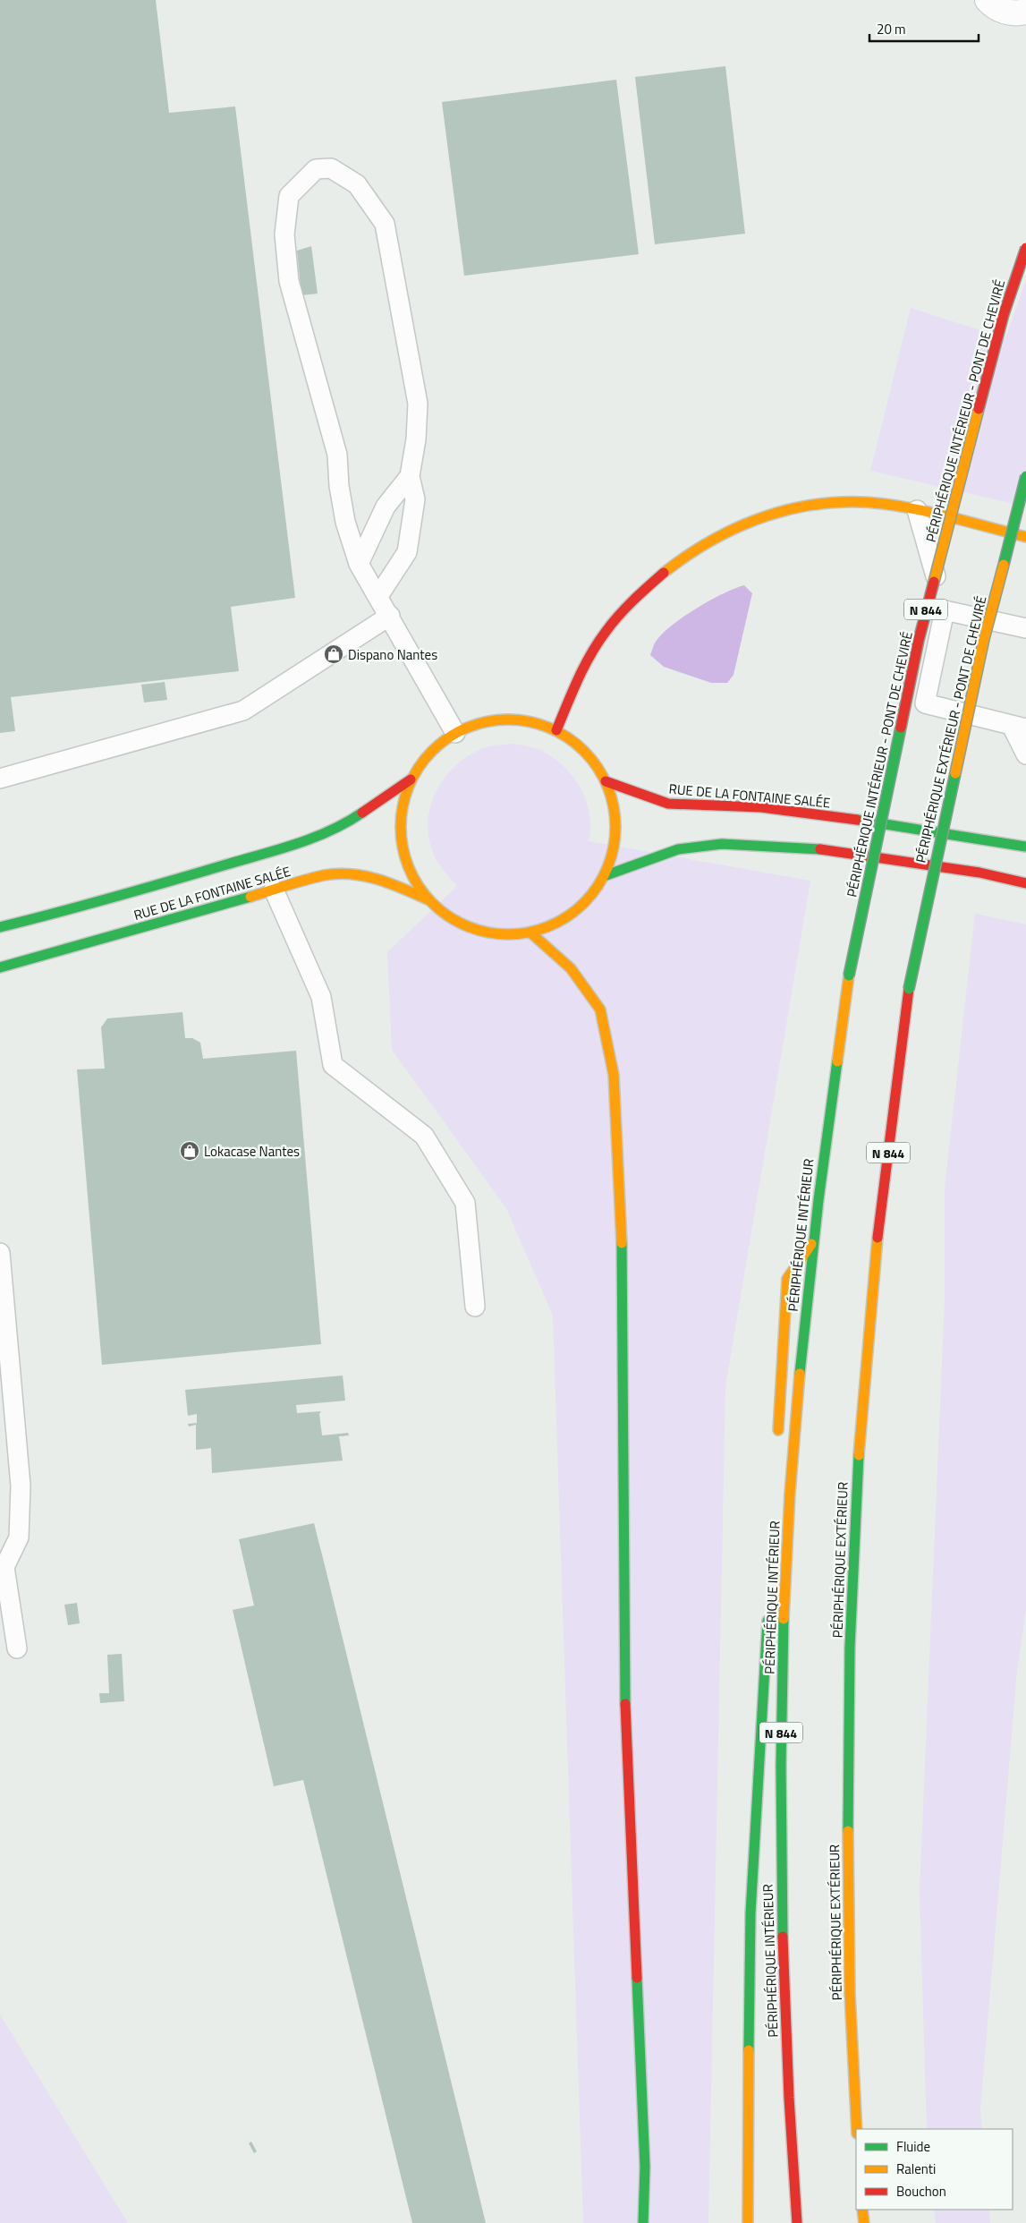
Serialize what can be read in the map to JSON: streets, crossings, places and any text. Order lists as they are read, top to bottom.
{
  "streets": {
    "main road": [
      "PÉRIPHÉRIQUE INTÉRIEUR - PONT DE CHEVIRÉ",
      "N 844",
      "PÉRIPHÉRIQUE EXTÉRIEUR - PONT DE CHEVIRÉ",
      "RUE DE LA FONTAINE SALÉE",
      "PÉRIPHÉRIQUE INTÉRIEUR",
      "PÉRIPHÉRIQUE EXTÉRIEUR"
    ]
  },
  "crossings": [
    ["PÉRIPHÉRIQUE INTÉRIEUR - PONT DE CHEVIRÉ", "PÉRIPHÉRIQUE INTÉRIEUR"],
    ["PÉRIPHÉRIQUE EXTÉRIEUR - PONT DE CHEVIRÉ", "PÉRIPHÉRIQUE EXTÉRIEUR"]
  ],
  "places": {
    "shop": ["Dispano Nantes", "Lokacase Nantes"]
  },
  "legend": ["Fluide", "Ralenti", "Bouchon"],
  "scale_bar": "20 m"
}
